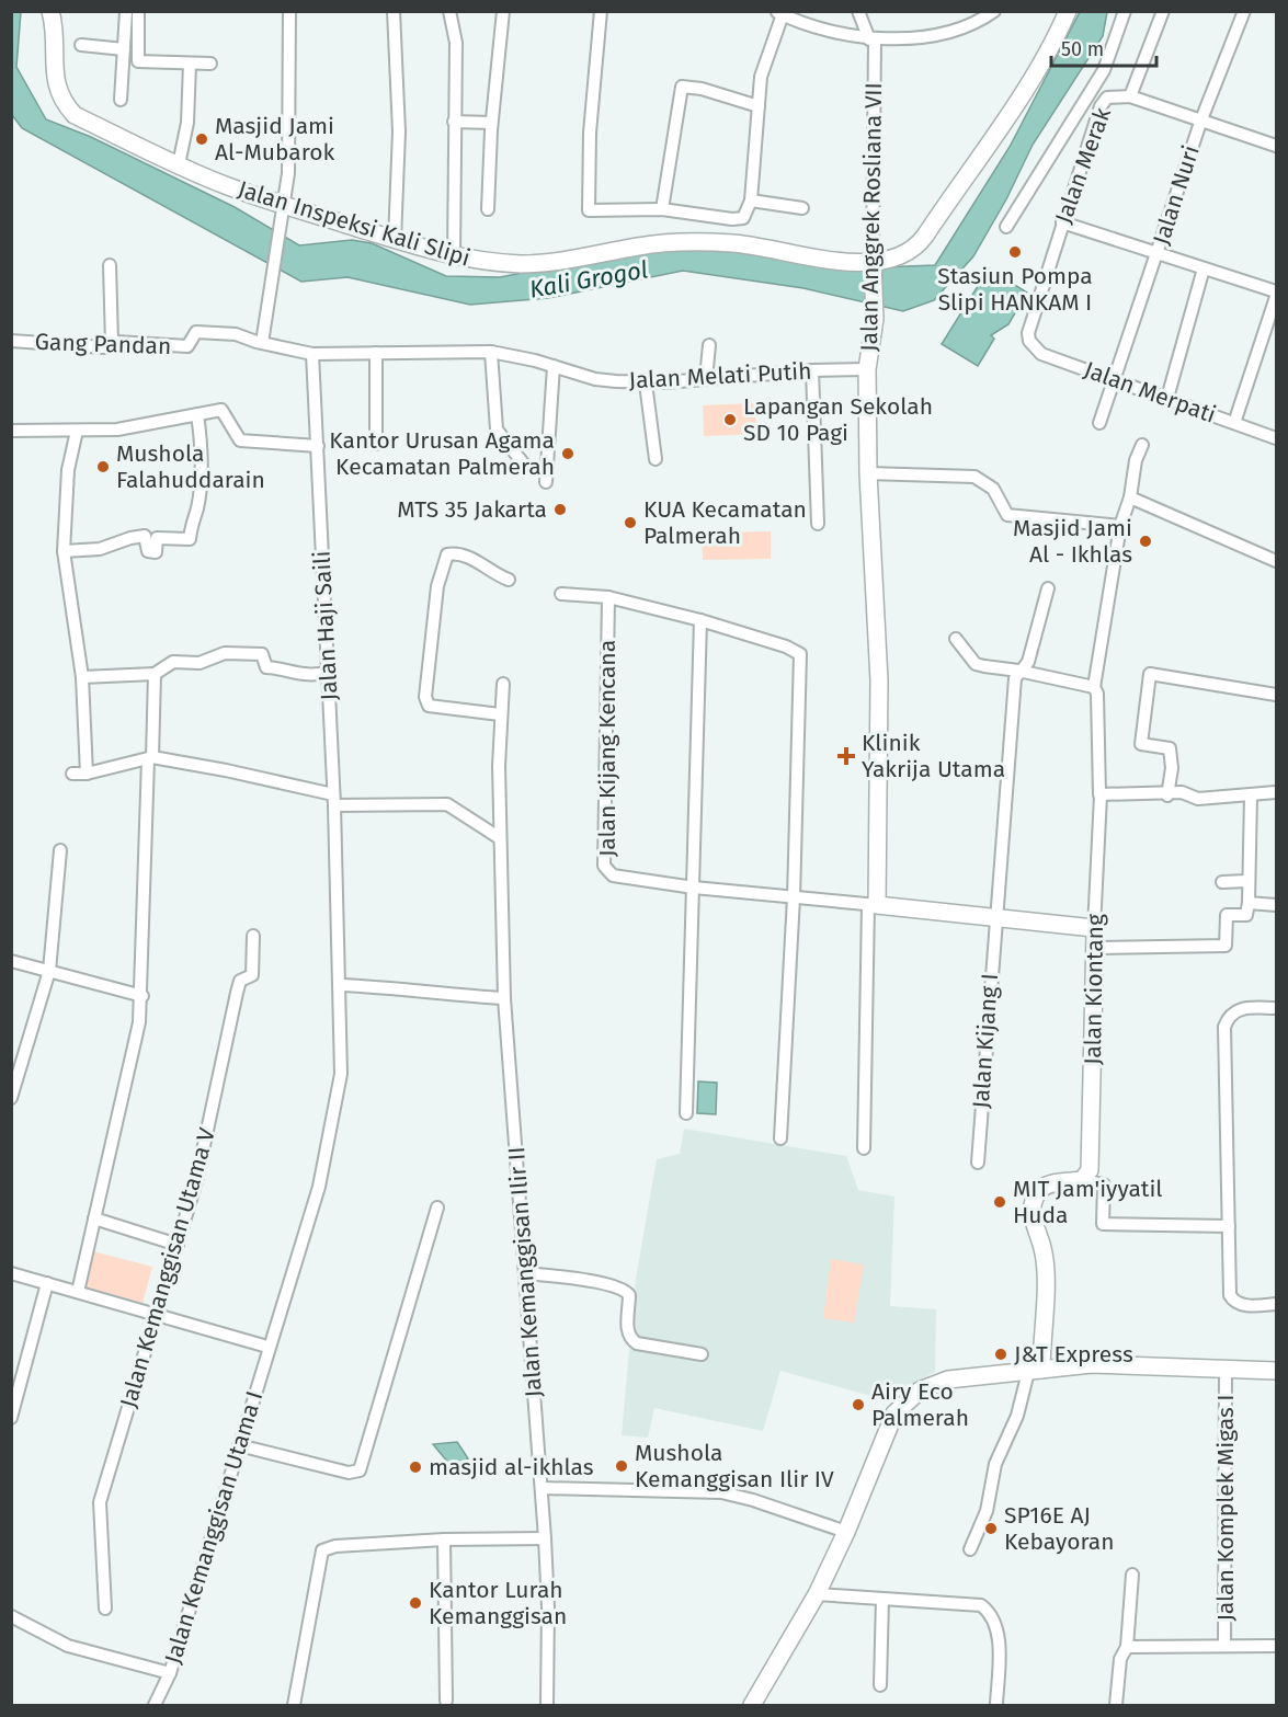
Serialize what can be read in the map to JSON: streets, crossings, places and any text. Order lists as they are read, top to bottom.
{
  "streets": {
    "street": [
      "Jalan Merak",
      "Jalan Nuri",
      "Jalan Anggrek Rosliana VII",
      "Jalan Inspeksi Kali Slipi",
      "Gang Pandan",
      "Jalan Melati Putih",
      "Jalan Merpati",
      "Jalan Haji Saili",
      "Jalan Kijang Kencana",
      "Jalan Kiontang",
      "Jalan Kijang I",
      "Jalan Kemanggisan Utama V",
      "Jalan Kemanggisan Ilir II",
      "Jalan Komplek Migas I",
      "Jalan Kemanggisan Utama I"
    ]
  },
  "crossings": [
    ["Jalan Merak", "Jalan Merpati"],
    ["Jalan Nuri", "Jalan Merpati"],
    ["Jalan Anggrek Rosliana VII", "Jalan Inspeksi Kali Slipi"],
    ["Jalan Anggrek Rosliana VII", "Jalan Melati Putih"],
    ["Jalan Anggrek Rosliana VII", "Jalan Kijang Kencana"],
    ["Gang Pandan", "Jalan Melati Putih"],
    ["Jalan Melati Putih", "Jalan Haji Saili"],
    ["Jalan Haji Saili", "Jalan Kemanggisan Utama I"]
  ],
  "water": ["Kali Grogol"],
  "places": {
    "other": [
      "Masjid Jami Al-Mubarok",
      "Stasiun Pompa Slipi HANKAM I",
      "Lapangan Sekolah SD 10 Pagi",
      "Kantor Urusan Agama Kecamatan Palmerah",
      "Mushola Falahuddarain",
      "MTS 35 Jakarta",
      "KUA Kecamatan Palmerah",
      "Masjid Jami Al - Ikhlas",
      "MIT Jam'iyyatil Huda",
      "J&T Express",
      "Airy Eco Palmerah",
      "Mushola Kemanggisan Ilir IV",
      "masjid al-ikhlas",
      "SP16E AJ Kebayoran",
      "Kantor Lurah Kemanggisan"
    ],
    "health": ["Klinik Yakrija Utama"]
  },
  "scale_bar": "50 m"
}
